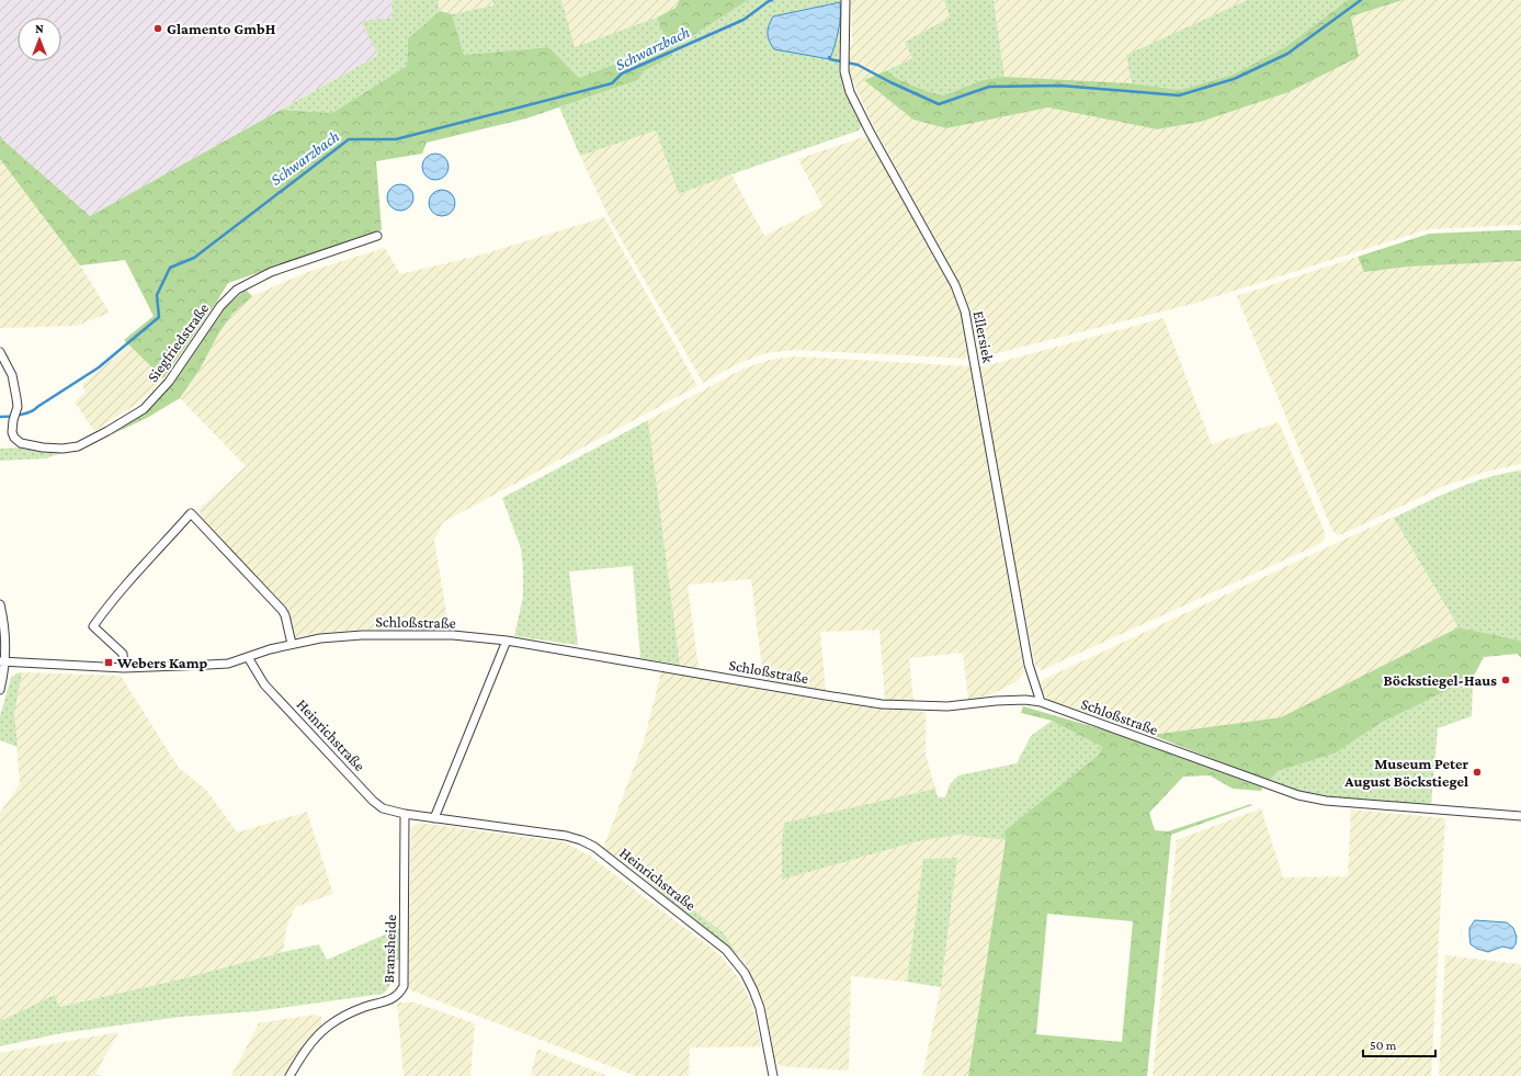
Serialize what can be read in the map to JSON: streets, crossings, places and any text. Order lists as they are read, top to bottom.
{
  "streets": {
    "street": [
      "Ellersiek",
      "Siegfriedstraße",
      "Schloßstraße",
      "Heinrichstraße",
      "Bransheide"
    ]
  },
  "crossings": [
    ["Ellersiek", "Schloßstraße"],
    ["Schloßstraße", "Heinrichstraße"],
    ["Heinrichstraße", "Bransheide"]
  ],
  "water": ["Schwarzbach"],
  "places": {
    "other": ["Glamento GmbH", "Böckstiegel-Haus", "Museum Peter August Böckstiegel"],
    "transit": ["Webers Kamp"]
  },
  "scale_bar": "50 m",
  "north": "top"
}
